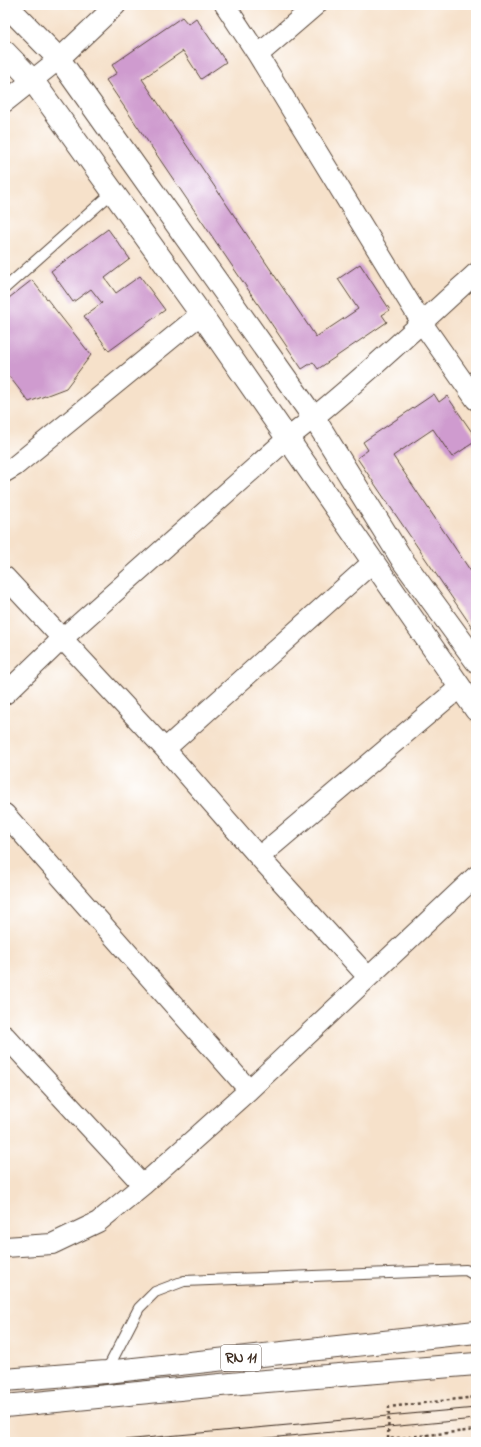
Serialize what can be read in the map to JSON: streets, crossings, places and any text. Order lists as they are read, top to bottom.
{
  "streets": {
    "main road": ["RN 11"]
  }
}
